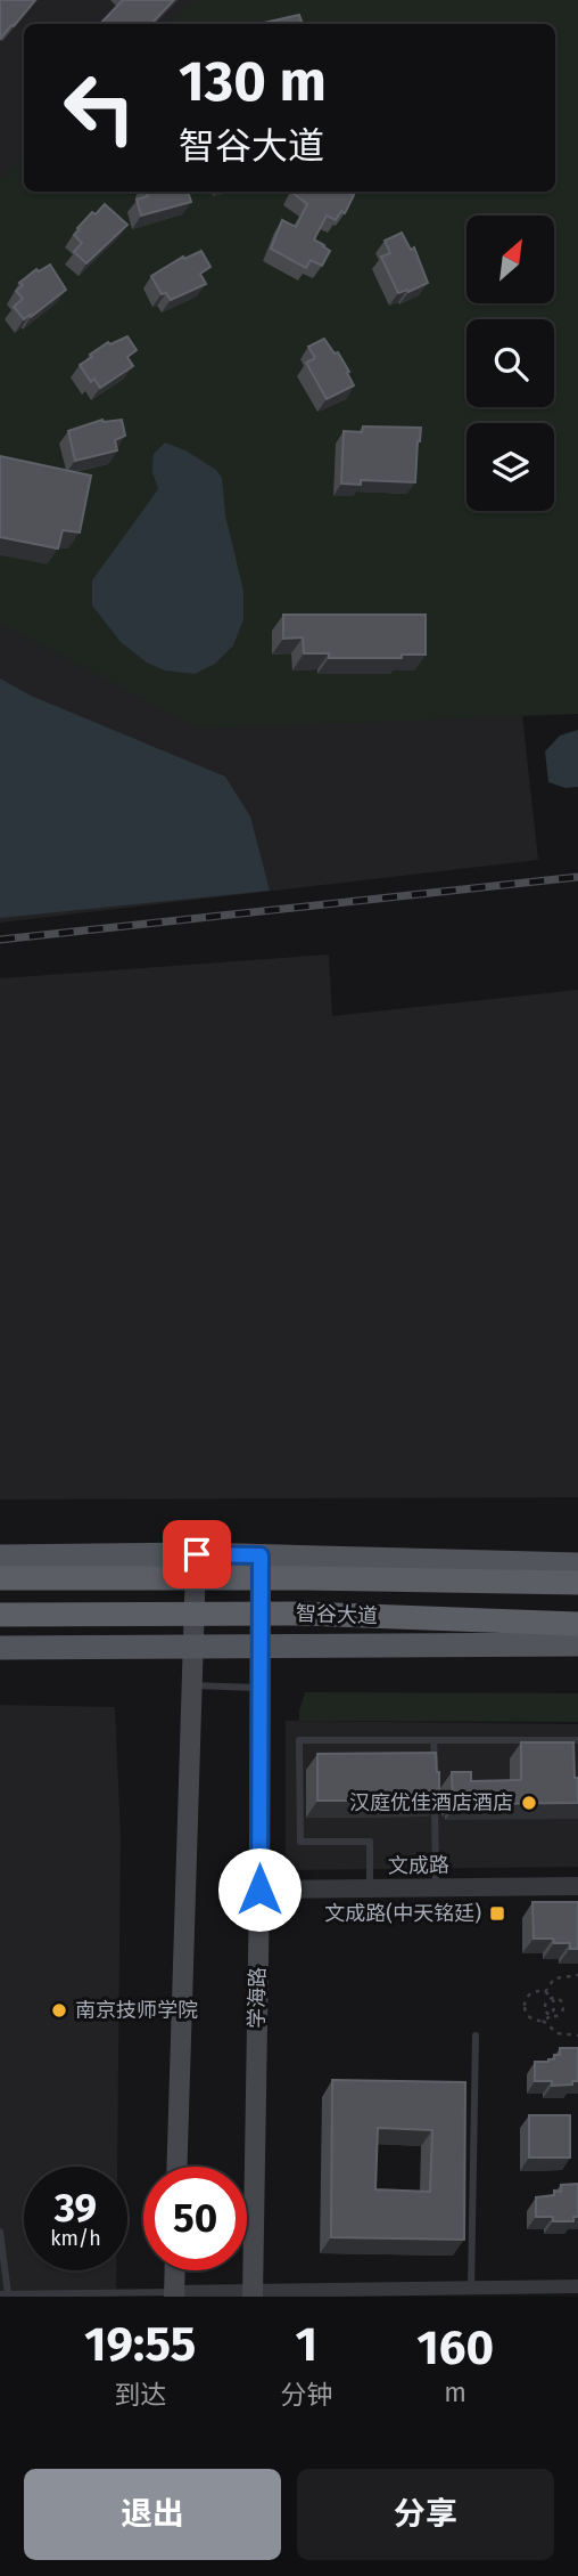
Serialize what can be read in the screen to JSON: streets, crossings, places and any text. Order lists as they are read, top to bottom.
{
  "streets": {
    "highway": ["智谷大道"],
    "main road": ["学海路"],
    "street": ["文成路"]
  },
  "crossings": [
    ["智谷大道", "学海路"],
    ["文成路", "学海路"]
  ],
  "places": {
    "other": ["汉庭优佳酒店酒店", "南京技师学院"],
    "transit": ["文成路(中天铭廷)"]
  },
  "north": "top right",
  "page": {
    "turn": ["130 m", "智谷大道"],
    "speed": "39 km/h",
    "limit": "50",
    "eta": [
      "19:55",
      "到达",
      "1",
      "分钟",
      "160",
      "m"
    ],
    "buttons": ["退出", "分享"]
  }
}
